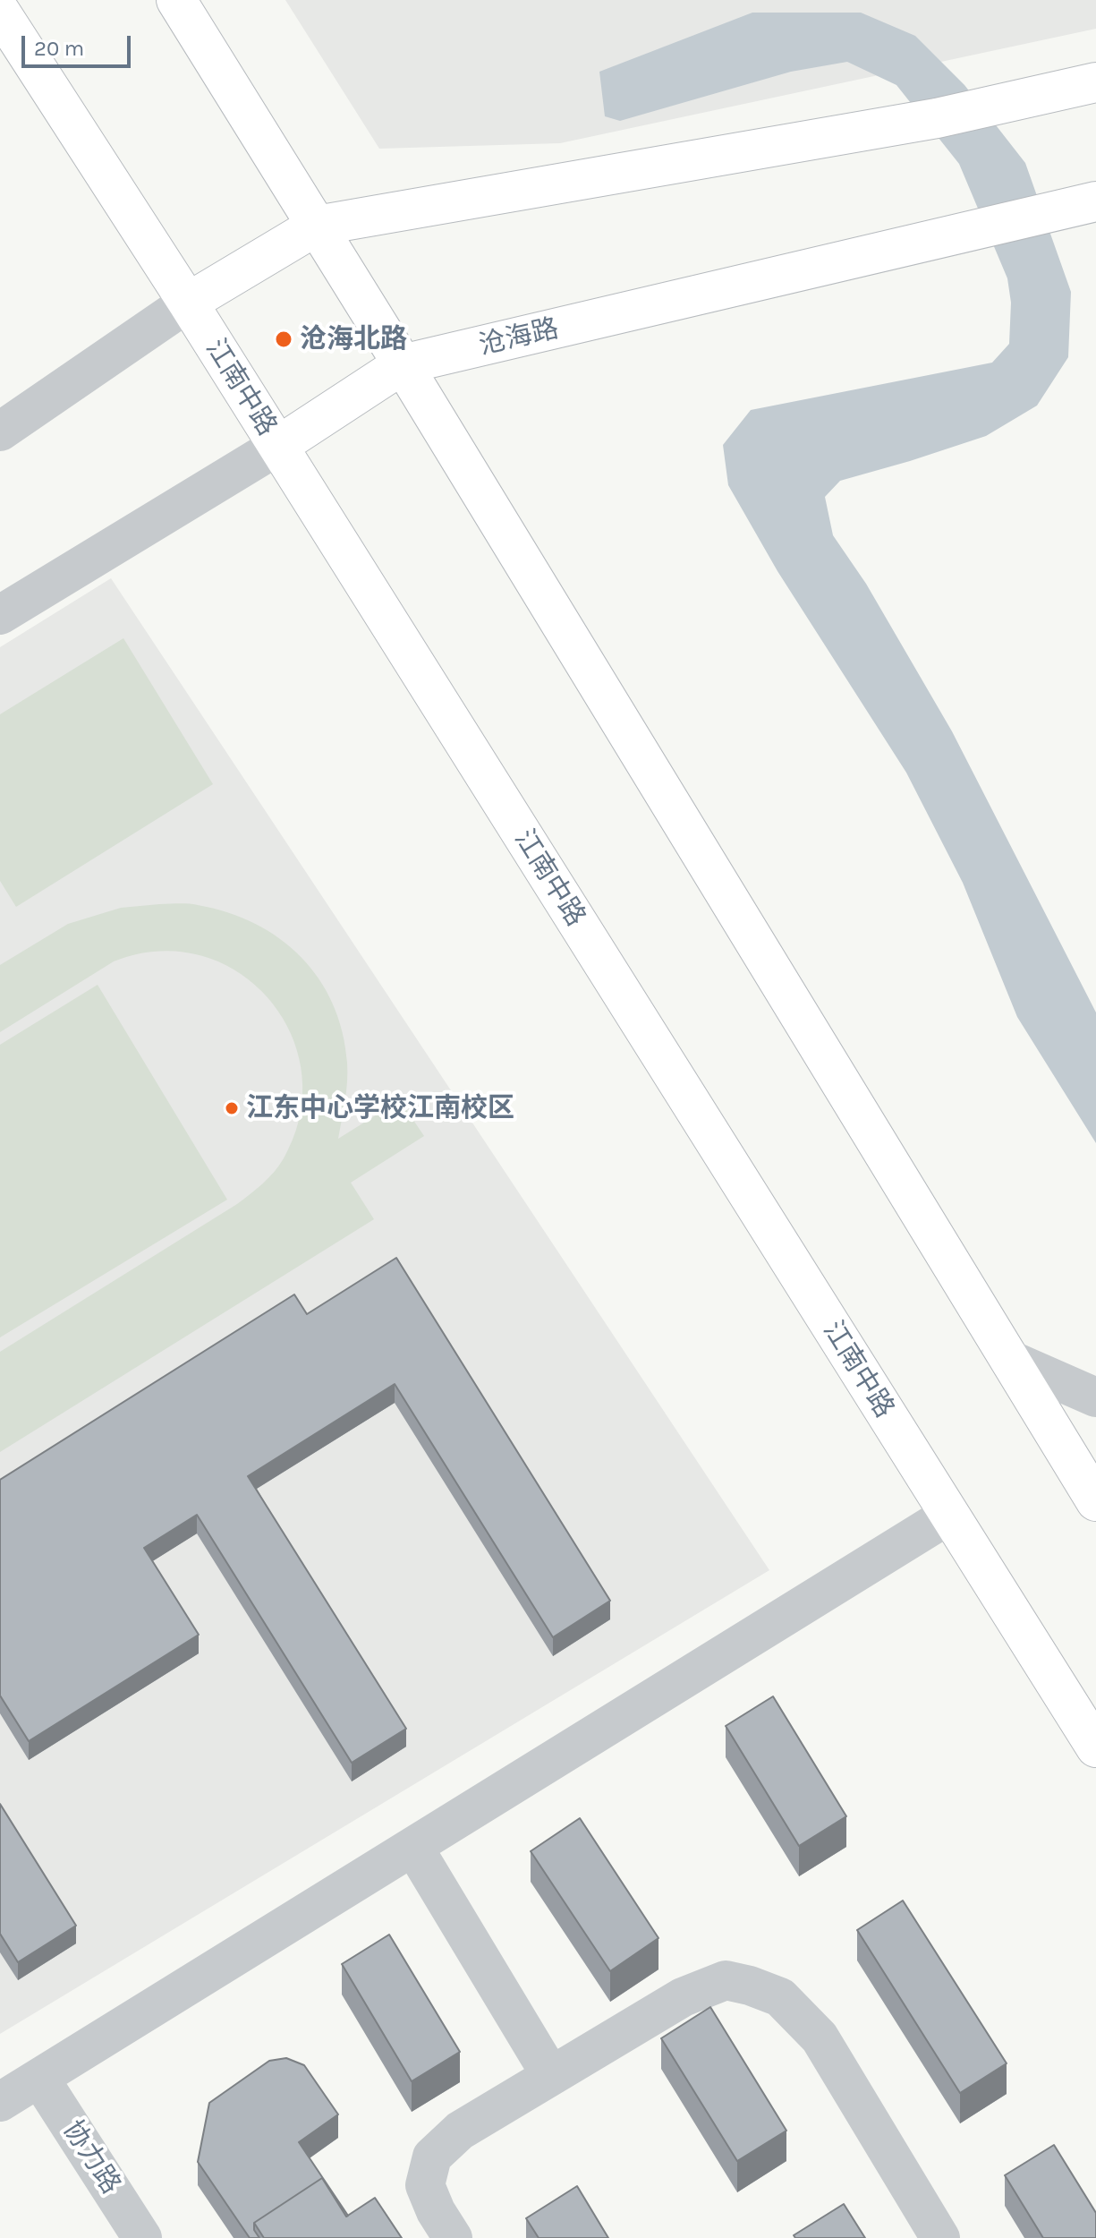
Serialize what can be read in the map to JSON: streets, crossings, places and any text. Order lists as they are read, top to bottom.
{
  "streets": {
    "main road": ["沧海路", "江南中路"],
    "street": ["协力路"]
  },
  "crossings": [
    ["沧海路", "江南中路"]
  ],
  "places": ["沧海北路", "江东中心学校江南校区"],
  "scale_bar": "20 m"
}
